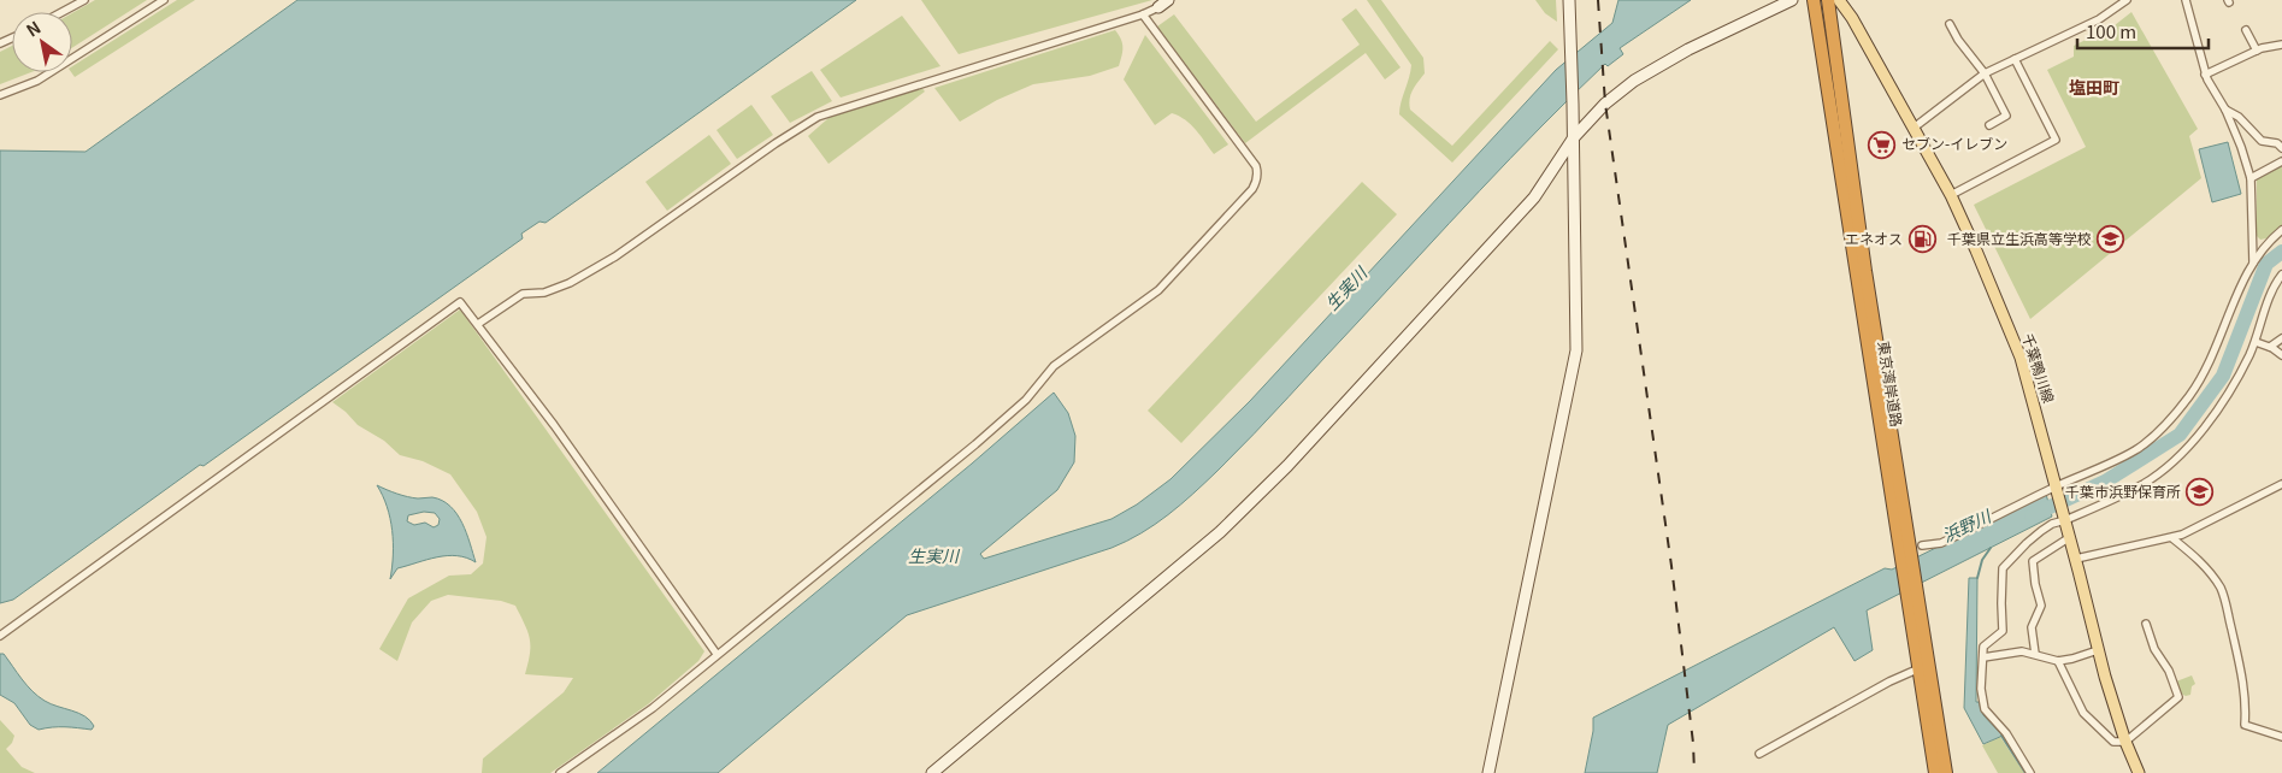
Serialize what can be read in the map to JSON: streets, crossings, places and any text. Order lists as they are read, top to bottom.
{
  "streets": {
    "highway": ["東京湾岸道路"],
    "main road": ["千葉鴨川線"]
  },
  "districts": ["塩田町"],
  "water": ["生実川", "浜野川"],
  "places": {
    "supermarket": ["セブン-イレブン"],
    "fuel station": ["エネオス"],
    "school or university": ["千葉県立生浜高等学校", "千葉市浜野保育所"]
  },
  "scale_bar": "100 m",
  "north": "top left"
}
